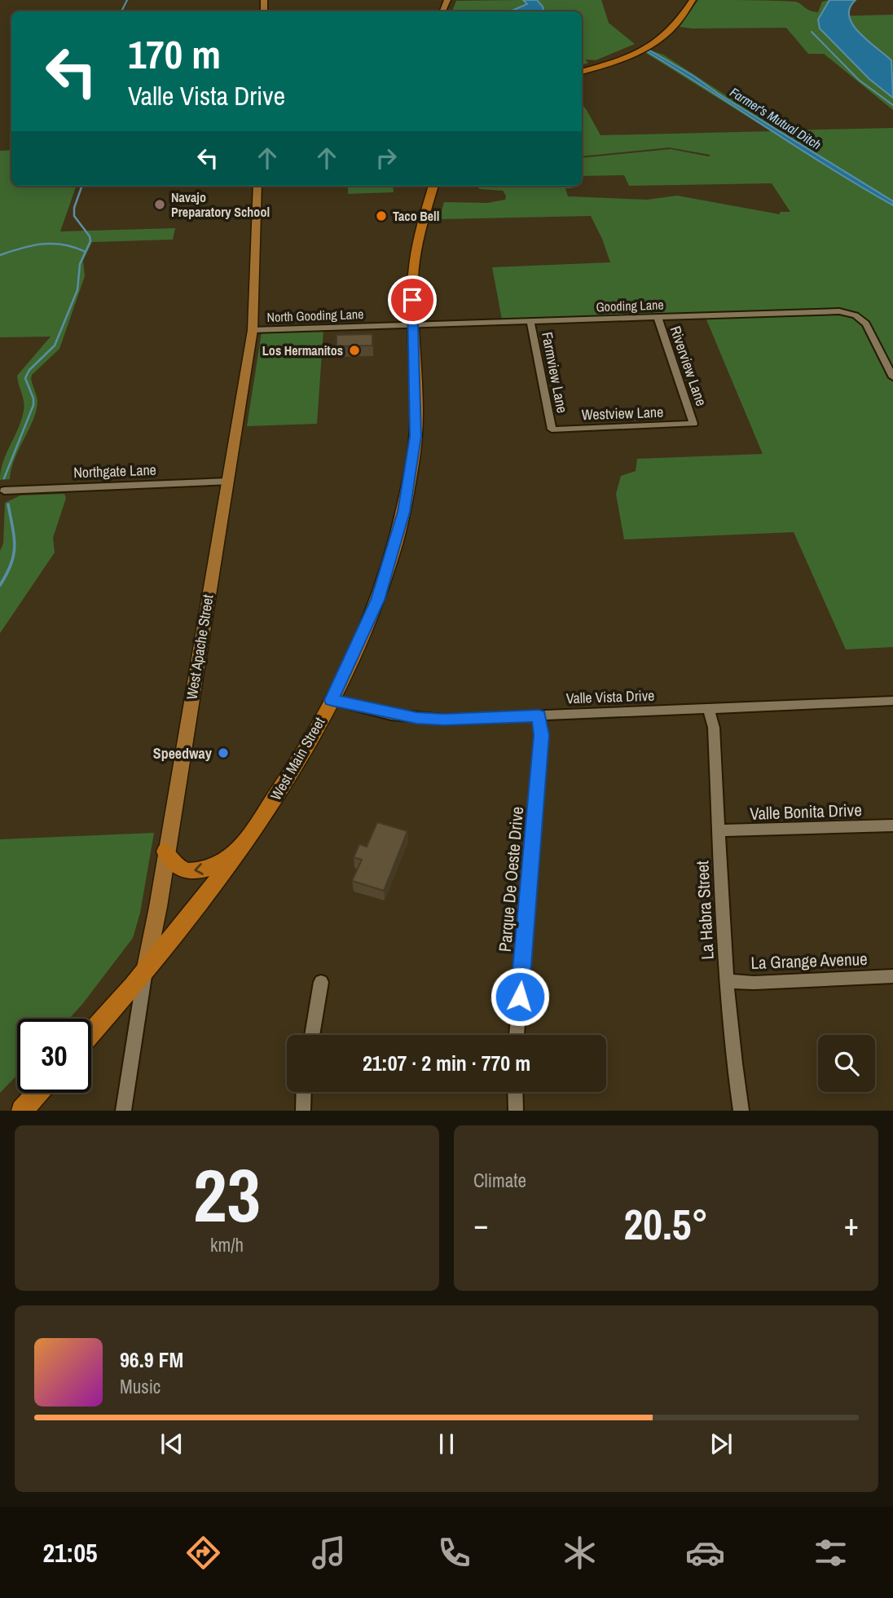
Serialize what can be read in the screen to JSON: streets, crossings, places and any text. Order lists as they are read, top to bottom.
{
  "streets": {
    "highway": ["West Main Street"],
    "main road": ["West Apache Street"],
    "street": [
      "Gooding Lane",
      "North Gooding Lane",
      "Riverview Lane",
      "Farmview Lane",
      "Westview Lane",
      "Northgate Lane",
      "Valle Vista Drive",
      "Valle Bonita Drive",
      "Parque De Oeste Drive",
      "La Habra Street",
      "La Grange Avenue"
    ]
  },
  "crossings": [
    ["Gooding Lane", "North Gooding Lane"],
    ["Gooding Lane", "Riverview Lane"],
    ["Gooding Lane", "Farmview Lane"],
    ["Gooding Lane", "West Main Street"],
    ["North Gooding Lane", "West Apache Street"],
    ["North Gooding Lane", "West Main Street"],
    ["Riverview Lane", "Westview Lane"],
    ["Farmview Lane", "Westview Lane"],
    ["Northgate Lane", "West Apache Street"],
    ["West Apache Street", "West Main Street"],
    ["Valle Vista Drive", "West Main Street"],
    ["Valle Vista Drive", "Parque De Oeste Drive"],
    ["Valle Vista Drive", "La Habra Street"],
    ["Valle Bonita Drive", "La Habra Street"],
    ["La Habra Street", "La Grange Avenue"]
  ],
  "water": ["Farmer's Mutual Ditch"],
  "places": [
    "Navajo Preparatory School",
    "Taco Bell",
    "Los Hermanitos",
    "Speedway"
  ],
  "page": {
    "turn": ["170 m", "Valle Vista Drive"],
    "limit": "30",
    "trip": "21:07 · 2 min · 770 m",
    "tile": [
      ["23", "km/h"],
      "Climate"
    ],
    "heat": ["−", "20.5°", "+"],
    "song": ["96.9 FM", "Music"],
    "tabs": "21:05"
  }
}
